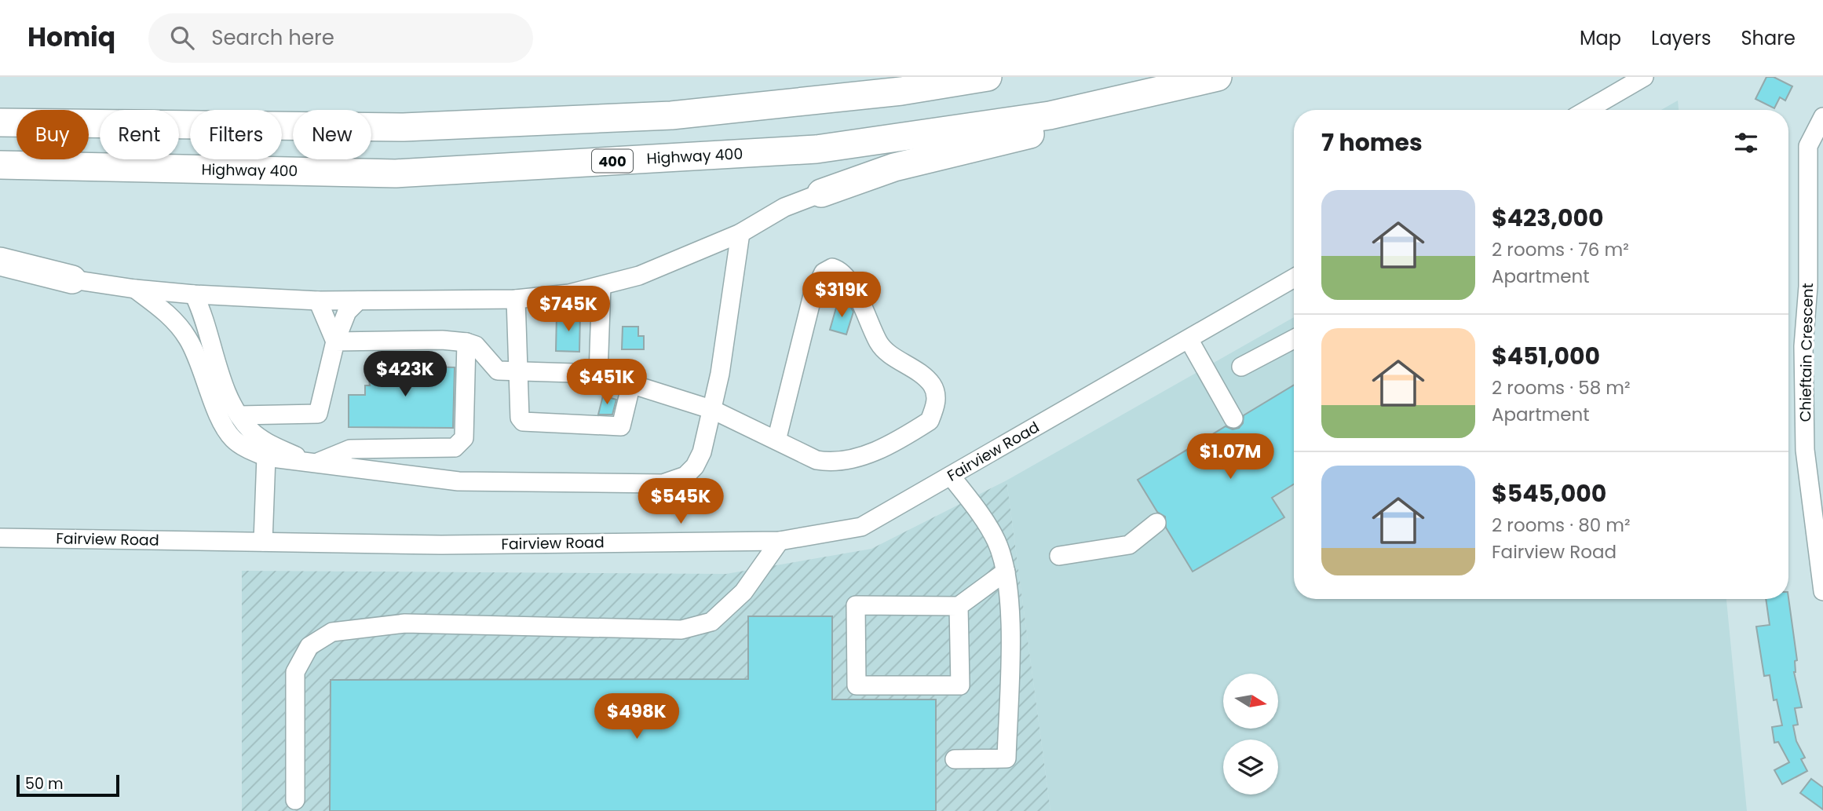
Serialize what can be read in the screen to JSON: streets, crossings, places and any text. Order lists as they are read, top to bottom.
{
  "streets": {
    "highway": ["Highway 400", "400"],
    "street": ["Chieftain Crescent", "Fairview Road"]
  },
  "scale_bar": "50 m",
  "north": "right",
  "page": {
    "header": "Homiq",
    "search": "Search here",
    "nav": ["Map", "Layers", "Share"],
    "chip": [
      "Buy",
      "Rent",
      "Filters",
      "New"
    ],
    "heading": "7 homes",
    "list": [
      {
        "name": "$423,000",
        "note": "2 rooms · 76 m² · Apartment"
      },
      {
        "name": "$451,000",
        "note": "2 rooms · 58 m² · Apartment"
      },
      {
        "name": "$545,000",
        "note": "2 rooms · 80 m² · Fairview Road"
      }
    ],
    "price": [
      "$319K",
      "$745K",
      "$423K",
      "$451K",
      "$1.07M",
      "$545K",
      "$498K"
    ],
    "scale": "50 m"
  }
}
